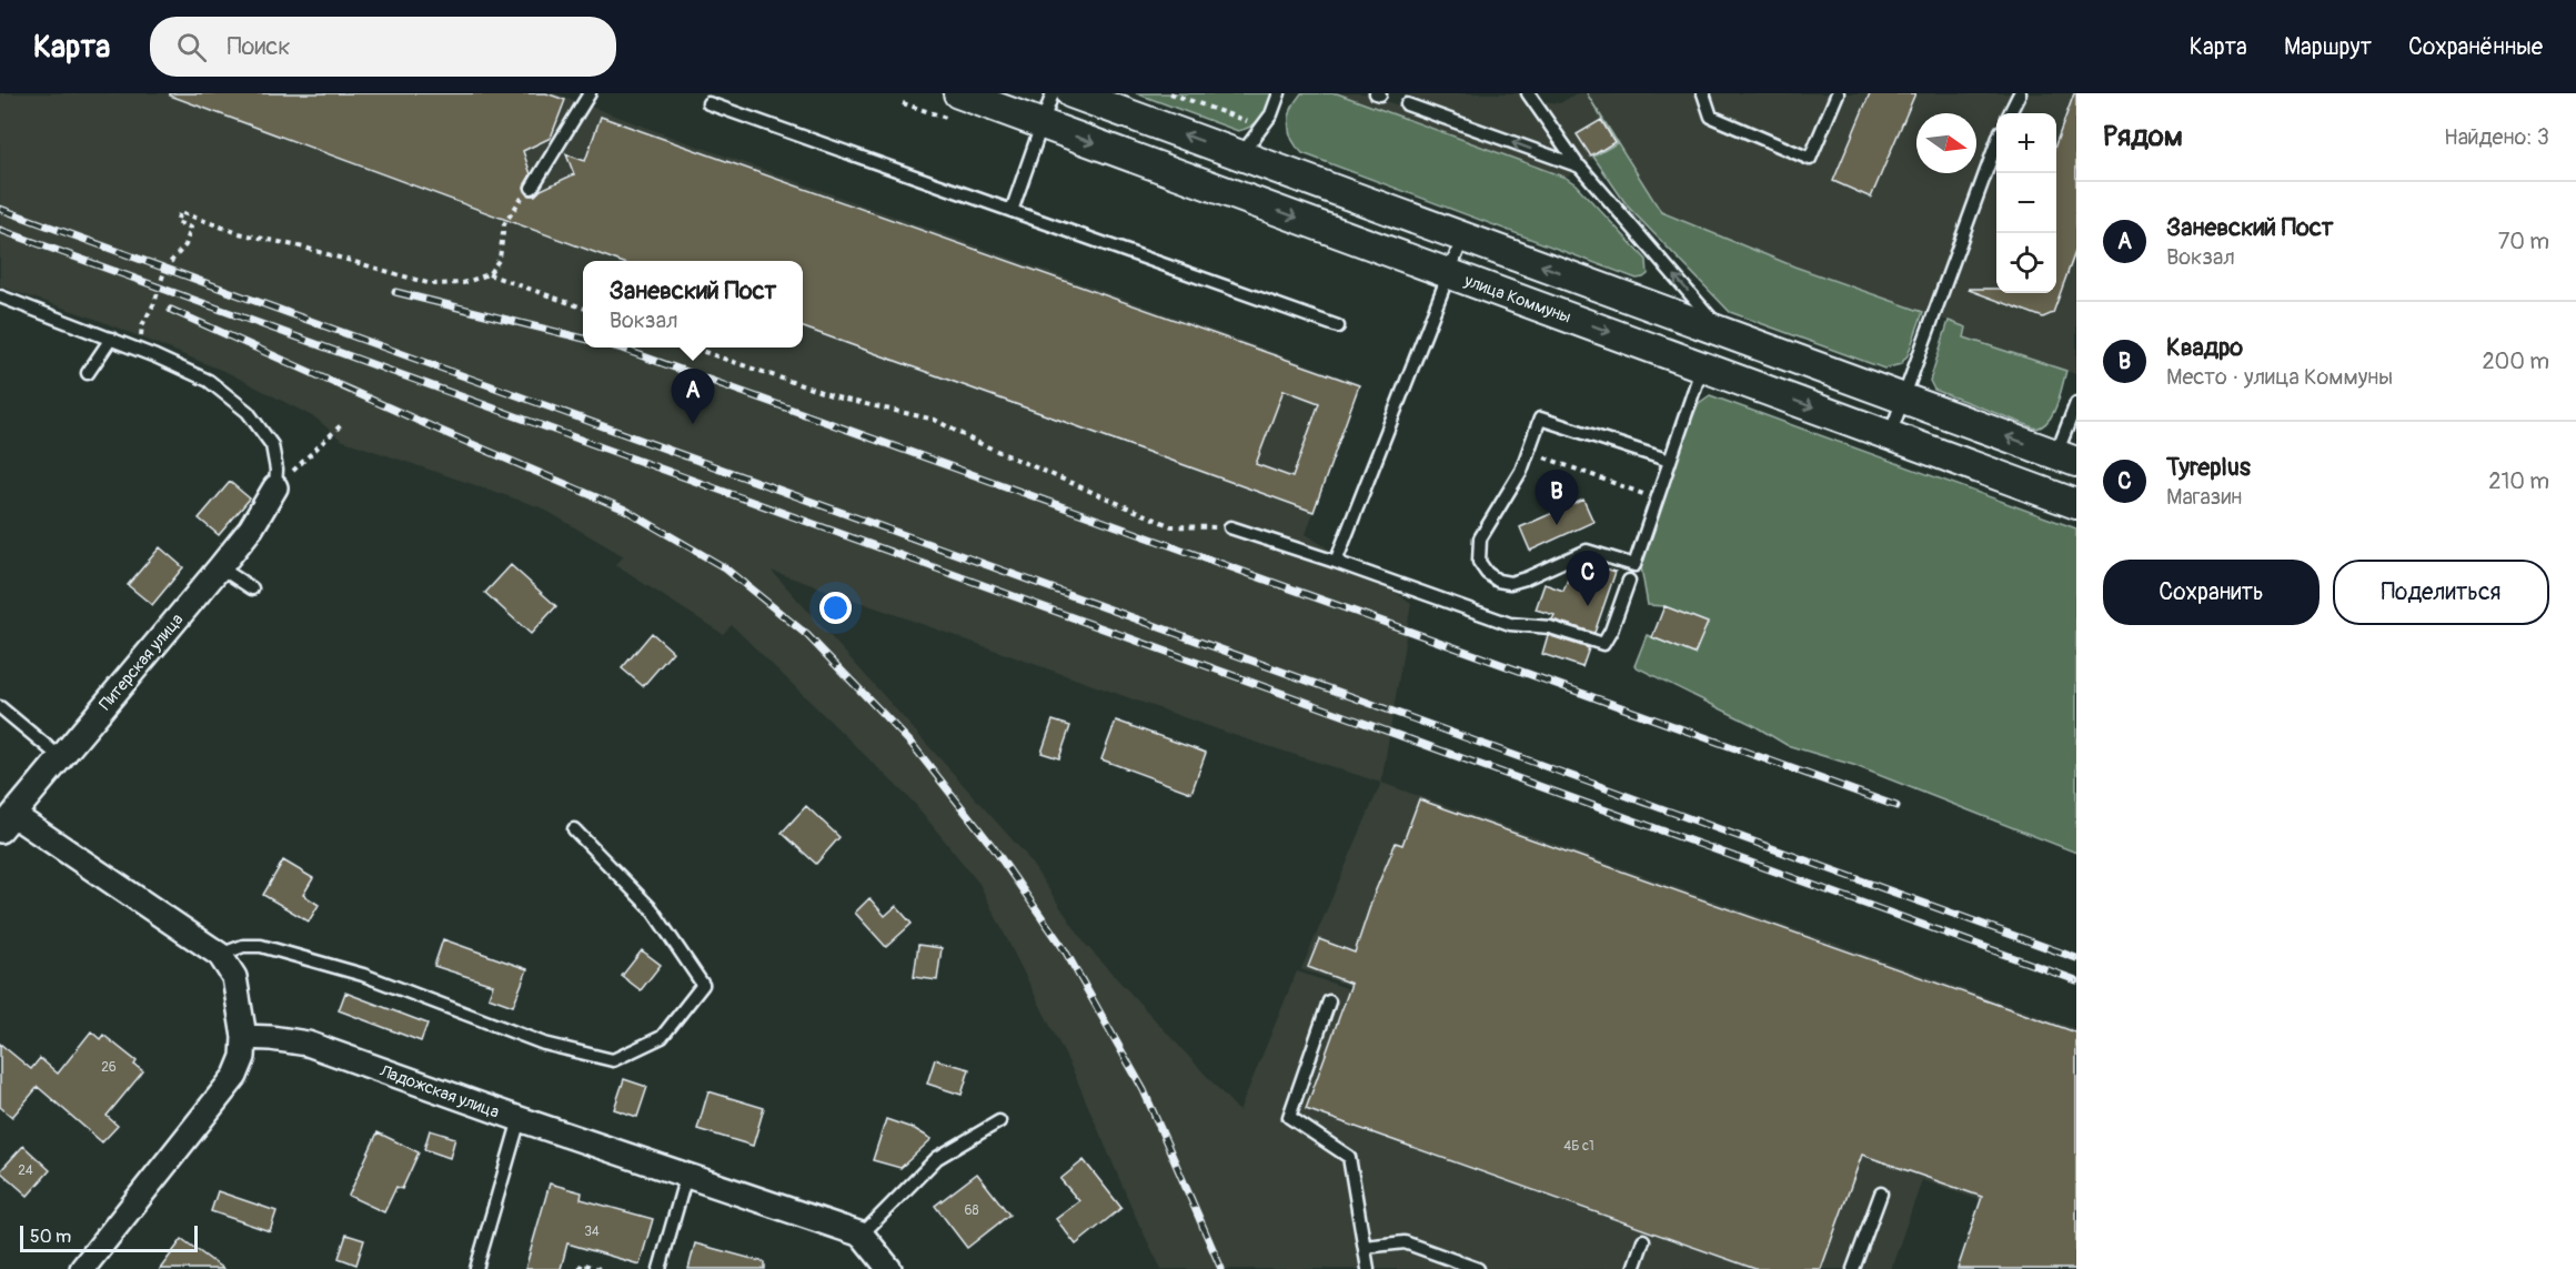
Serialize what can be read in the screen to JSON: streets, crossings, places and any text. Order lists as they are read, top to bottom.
{
  "streets": {
    "street": ["улица Коммуны", "Питерская улица", "Ладожская улица"]
  },
  "house_numbers": [
    "26",
    "4Б с1",
    "24",
    "68",
    "34"
  ],
  "scale_bar": "50 m",
  "north": "right",
  "page": {
    "header": "Карта",
    "search": "Поиск",
    "nav": ["Карта", "Маршрут", "Сохранённые"],
    "heading": ["Рядом", "Найдено: 3"],
    "map_buttons": ["+", "−"],
    "list": [
      {
        "mark": "A",
        "name": "Заневский Пост",
        "note": "Вокзал",
        "value": "70 m"
      },
      {
        "mark": "B",
        "name": "Квадро",
        "note": "Место · улица Коммуны",
        "value": "200 m"
      },
      {
        "mark": "C",
        "name": "Tyreplus",
        "note": "Магазин",
        "value": "210 m"
      }
    ],
    "popup": ["Заневский Пост", "Вокзал"],
    "pins": ["A", "B", "C"],
    "buttons": ["Сохранить", "Поделиться"],
    "scale": "50 m"
  }
}
